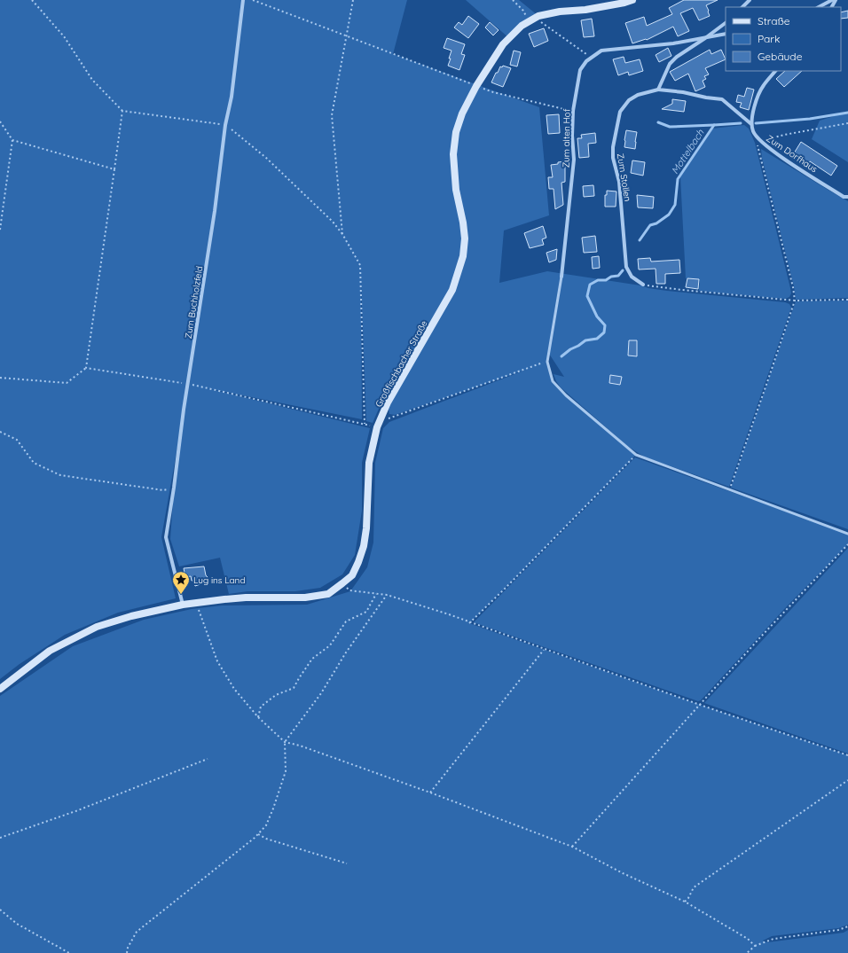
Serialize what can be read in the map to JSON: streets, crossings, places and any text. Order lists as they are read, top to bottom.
{
  "streets": {
    "main road": ["Großfischbacher Straße"],
    "street": [
      "Zum alten Hof",
      "Zum Dorfhaus",
      "Zum Stollen",
      "Zum Buchholzfeld"
    ]
  },
  "crossings": [
    ["Zum Dorfhaus", "Zum Stollen"],
    ["Zum Buchholzfeld", "Großfischbacher Straße"]
  ],
  "water": ["Mottelbach"],
  "places": {
    "place": ["Lug ins Land"]
  },
  "legend": ["Straße", "Park", "Gebäude"]
}
